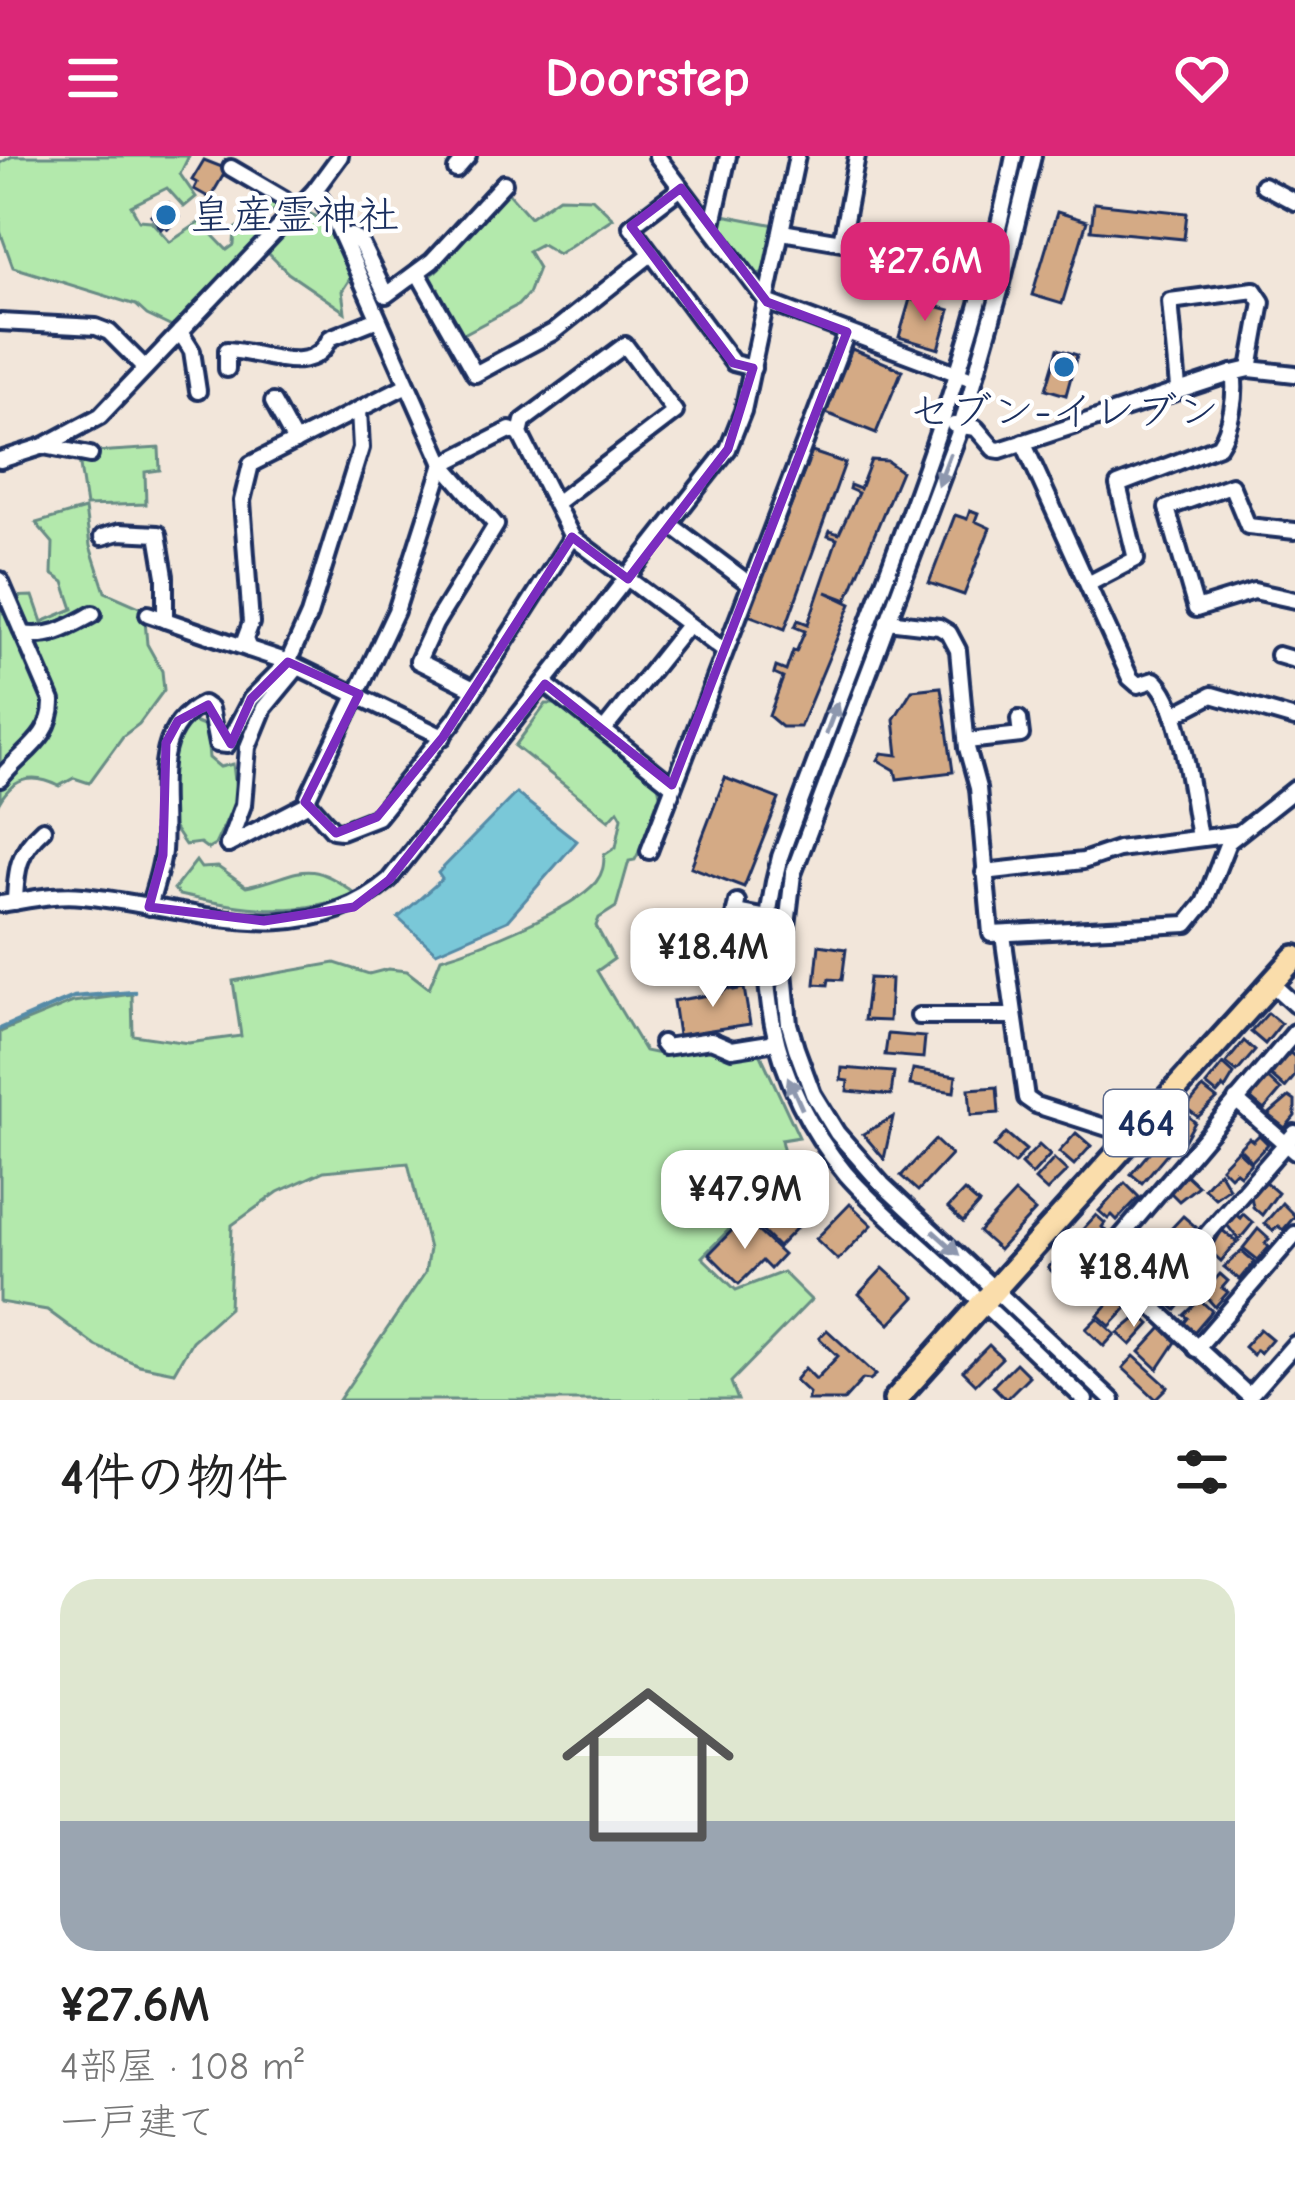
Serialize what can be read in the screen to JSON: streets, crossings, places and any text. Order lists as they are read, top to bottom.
{
  "streets": {
    "highway": ["464"]
  },
  "places": ["皇産霊神社", "セブン-イレブン"],
  "page": {
    "header": "Doorstep",
    "price": [
      "¥27.6M",
      "¥18.4M",
      "¥47.9M",
      "¥18.4M"
    ],
    "heading": "4件の物件",
    "list": [
      {
        "name": "¥27.6M",
        "note": "4部屋 · 108 m² · 一戸建て"
      }
    ]
  }
}
